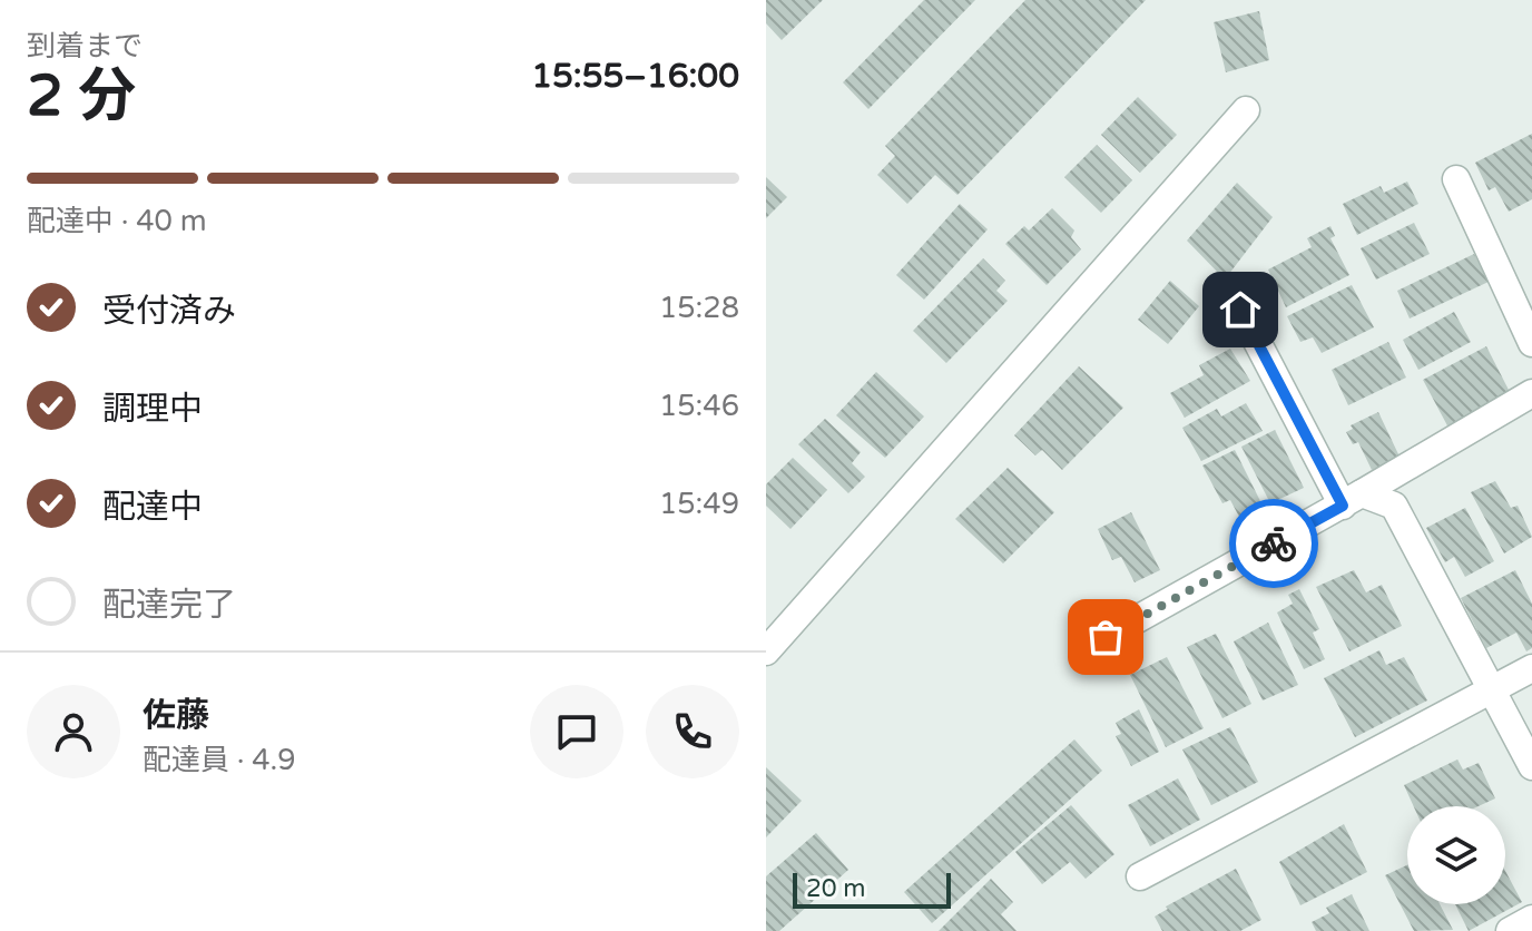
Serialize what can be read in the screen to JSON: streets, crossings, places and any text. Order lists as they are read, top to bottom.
{
  "scale_bar": "20 m",
  "page": {
    "heading": ["2 分", "到着まで", "15:55–16:00"],
    "panel": ["佐藤", "配達員 · 4.9"],
    "bar": "配達中 · 40 m",
    "list": [
      ["受付済み", "15:28"],
      ["調理中", "15:46"],
      ["配達中", "15:49"],
      "配達完了"
    ],
    "scale": "20 m"
  }
}
